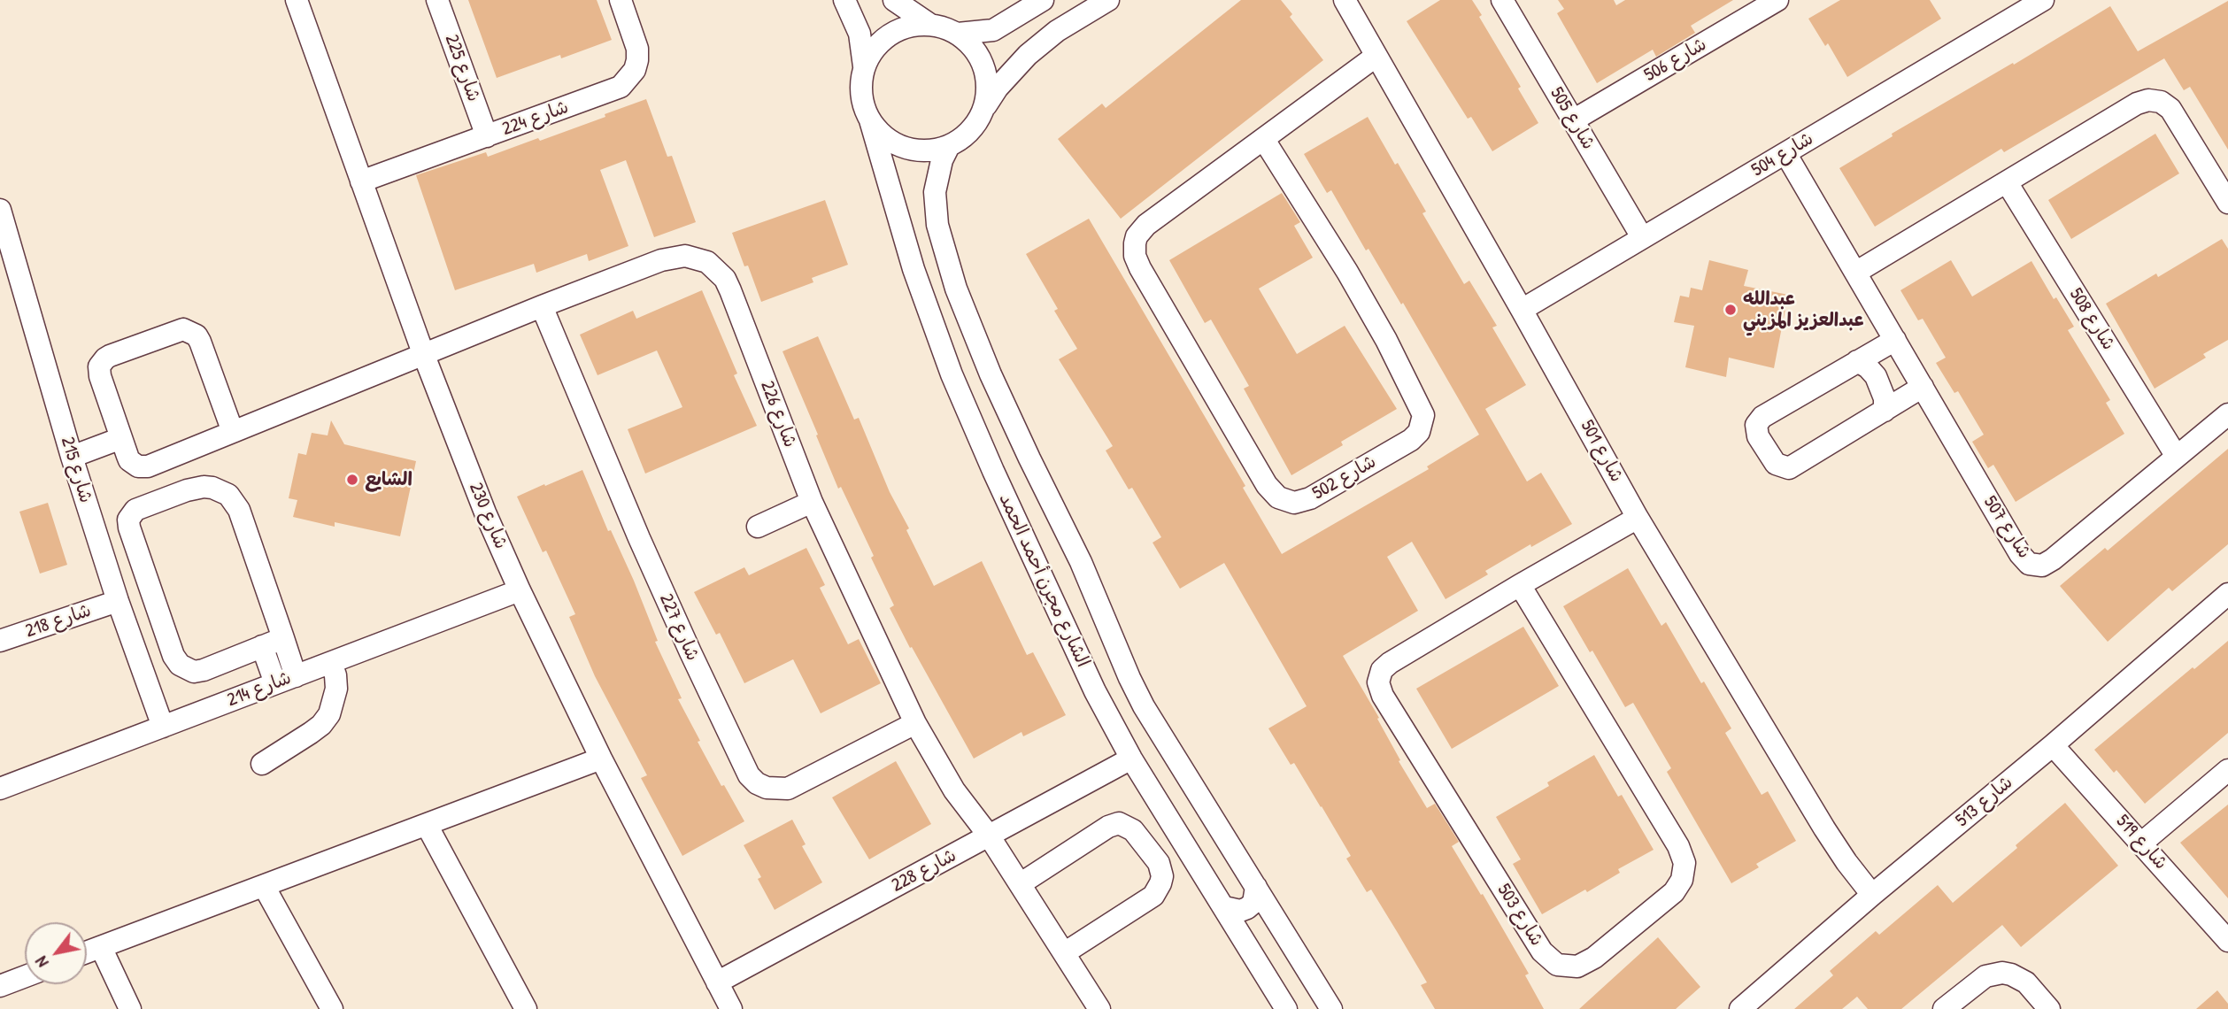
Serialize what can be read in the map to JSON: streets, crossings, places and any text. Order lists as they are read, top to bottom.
{
  "streets": {
    "street": [
      "شارع 506",
      "شارع 225",
      "شارع 224",
      "شارع 505",
      "شارع 504",
      "شارع 508",
      "شارع 226",
      "شارع 501",
      "شارع 215",
      "شارع 502",
      "شارع 230",
      "شارع 507",
      "الشارع مجرن أحمد الحمد",
      "شارع 218",
      "شارع 227",
      "شارع 214",
      "شارع 513",
      "شارع 519",
      "شارع 228",
      "شارع 503"
    ]
  },
  "crossings": [
    ["شارع 506", "شارع 505"],
    ["شارع 225", "شارع 224"],
    ["شارع 224", "شارع 230"],
    ["شارع 505", "شارع 504"],
    ["شارع 504", "شارع 501"],
    ["شارع 504", "شارع 507"],
    ["شارع 508", "شارع 507"],
    ["شارع 226", "شارع 230"],
    ["شارع 226", "شارع 227"],
    ["شارع 226", "شارع 228"],
    ["شارع 501", "شارع 502"],
    ["شارع 501", "شارع 513"],
    ["شارع 501", "شارع 503"],
    ["شارع 215", "شارع 218"],
    ["شارع 215", "شارع 214"],
    ["شارع 230", "شارع 214"],
    ["شارع 230", "شارع 228"],
    ["الشارع مجرن أحمد الحمد", "شارع 228"],
    ["شارع 513", "شارع 519"]
  ],
  "places": ["عبدالله عبدالعزيز المزيني", "الشايع"],
  "north": "bottom left"
}
